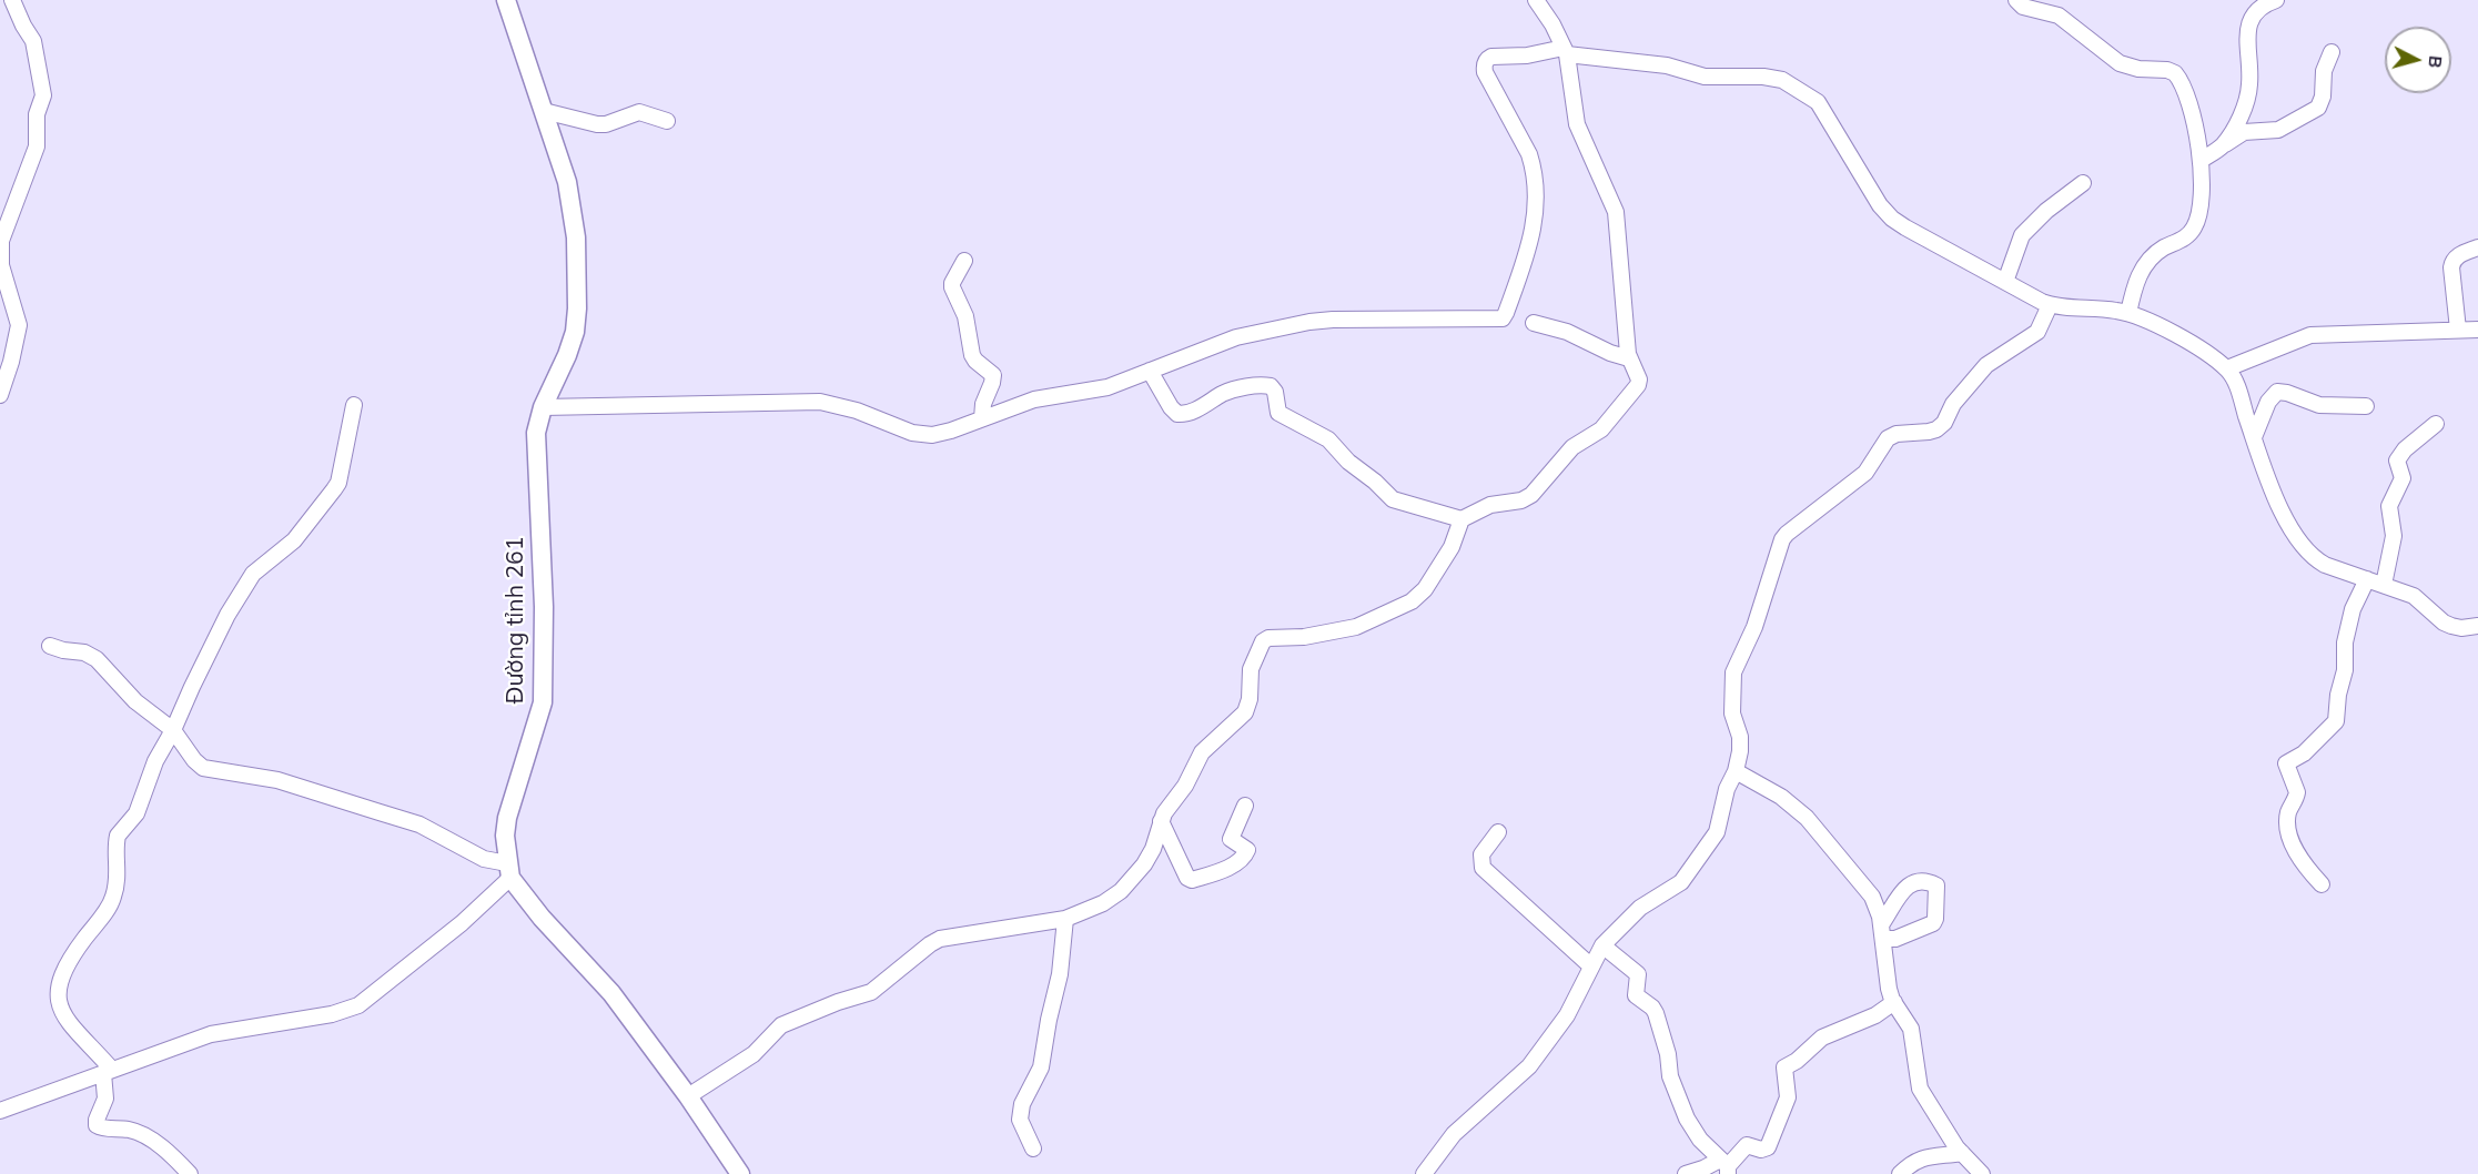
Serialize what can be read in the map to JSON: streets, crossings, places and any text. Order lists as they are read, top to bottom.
{
  "streets": {
    "main road": ["Đường tỉnh 261"]
  },
  "north": "right"
}
